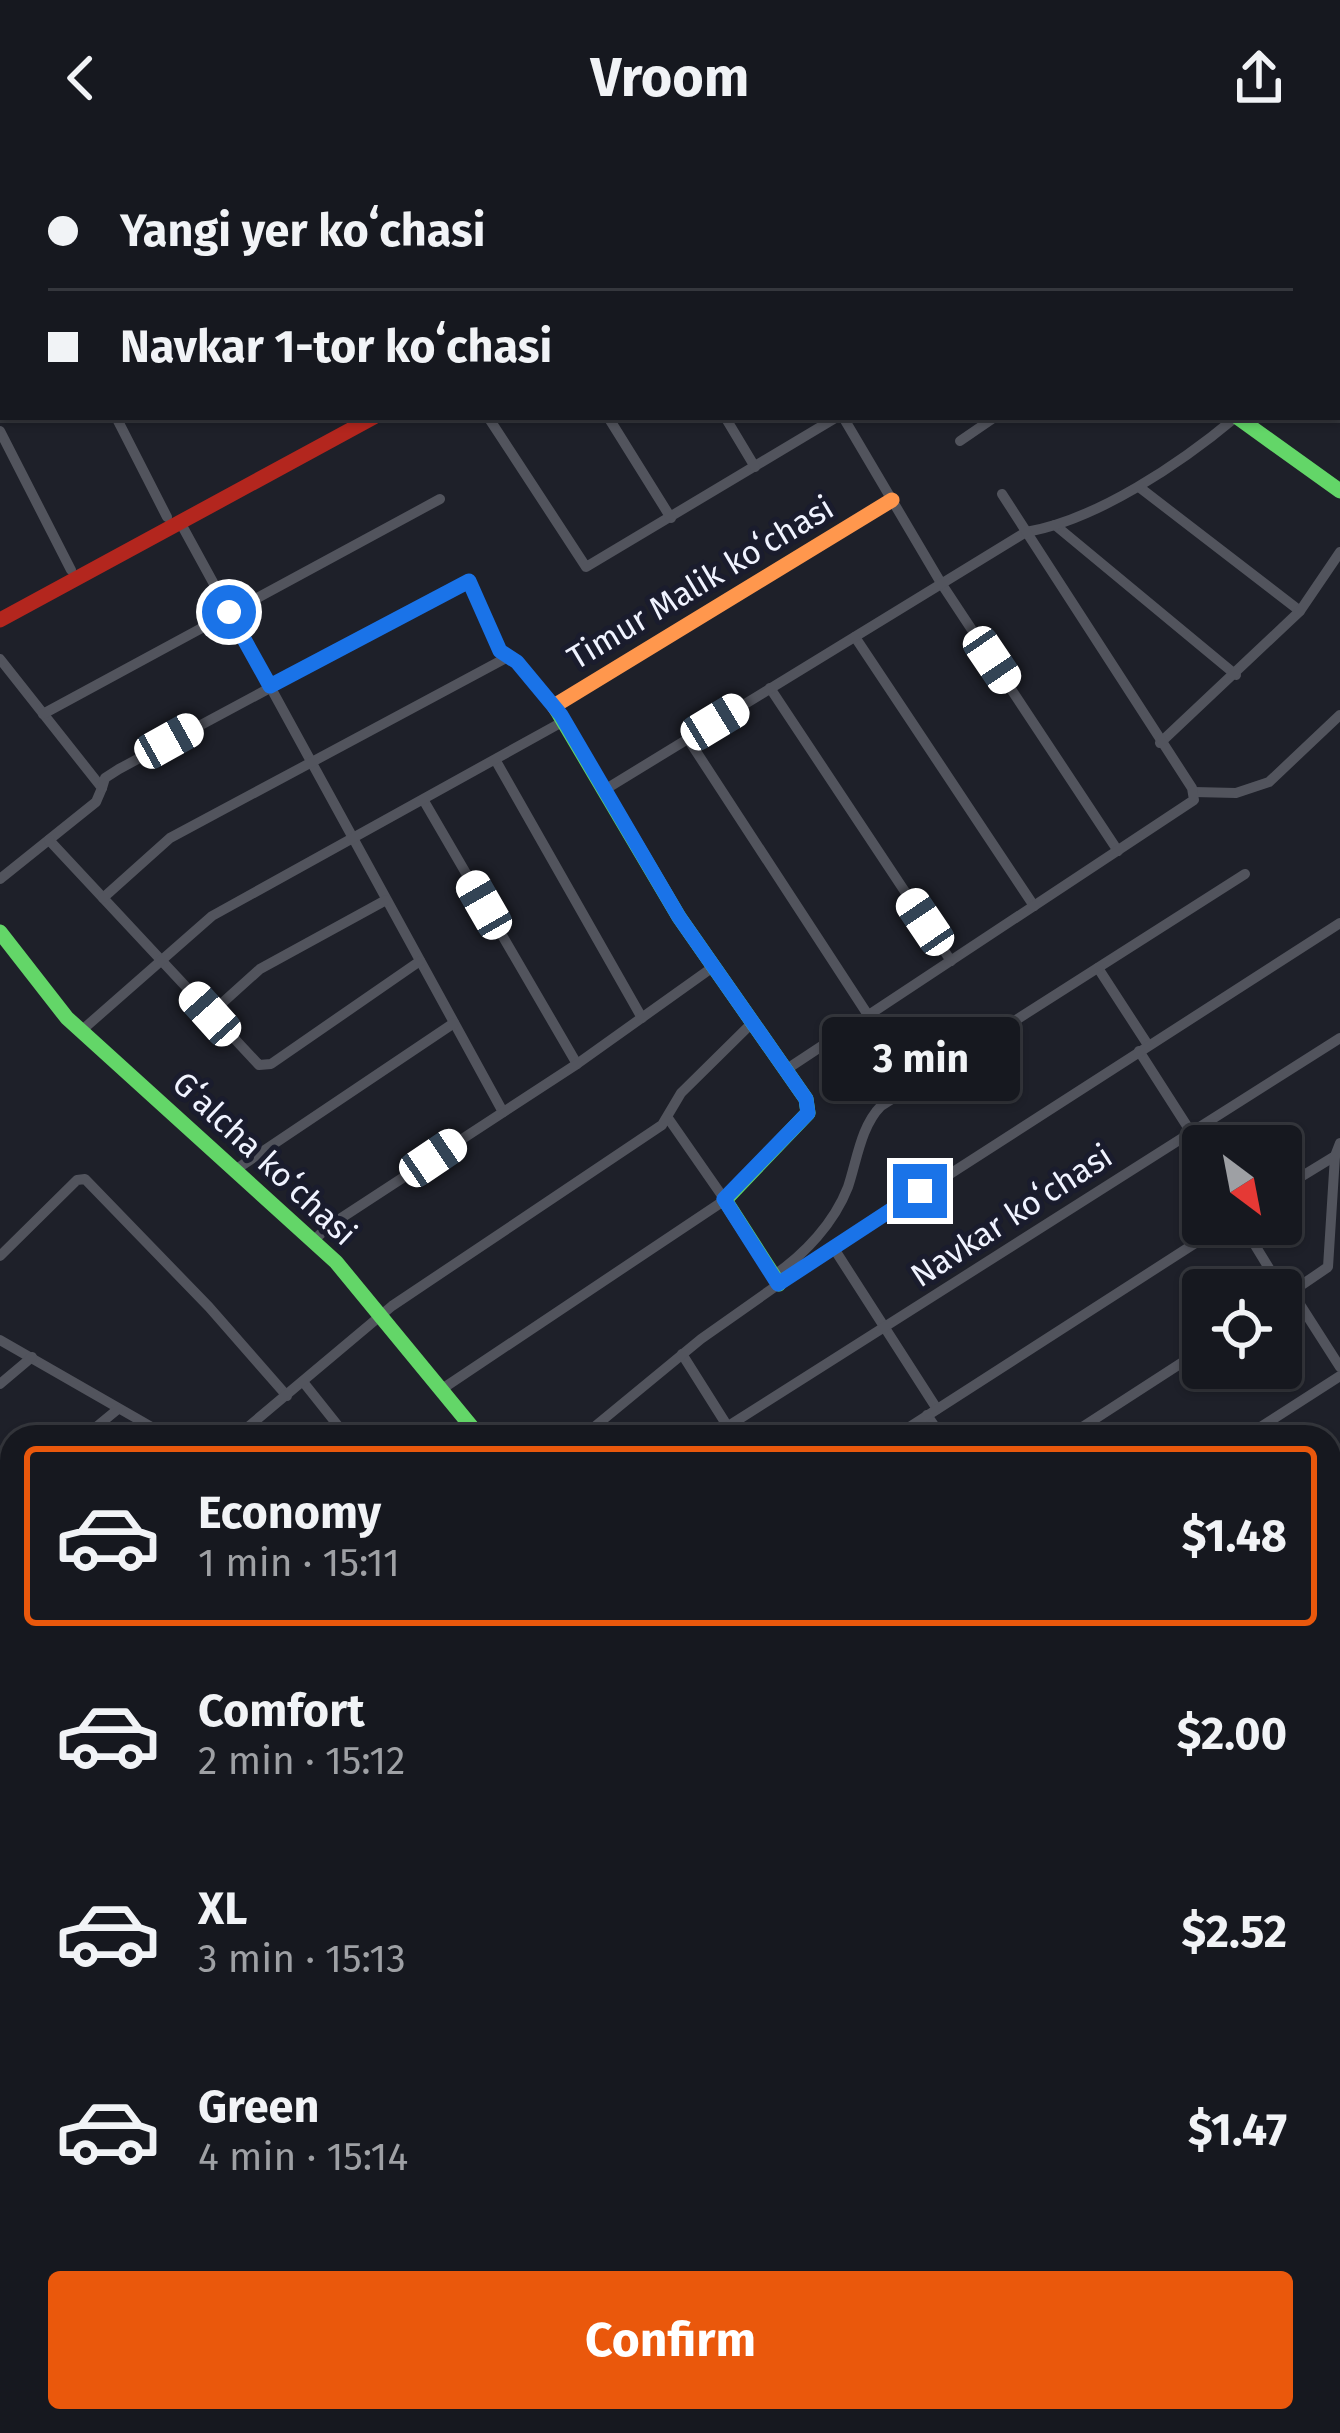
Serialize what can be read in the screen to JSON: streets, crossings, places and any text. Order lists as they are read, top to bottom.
{
  "streets": {
    "main road": ["Timur Malik koʻchasi", "Gʻalcha koʻchasi"],
    "street": ["Navkar koʻchasi"]
  },
  "north": "bottom right",
  "page": {
    "header": "Vroom",
    "banner": ["Yangi yer koʻchasi", "Navkar 1-tor koʻchasi"],
    "bubble": "3 min",
    "list": [
      {
        "name": "Economy",
        "note": "1 min · 15:11",
        "value": "$1.48"
      },
      {
        "name": "Comfort",
        "note": "2 min · 15:12",
        "value": "$2.00"
      },
      {
        "name": "XL",
        "note": "3 min · 15:13",
        "value": "$2.52"
      },
      {
        "name": "Green",
        "note": "4 min · 15:14",
        "value": "$1.47"
      }
    ],
    "buttons": "Confirm"
  }
}
